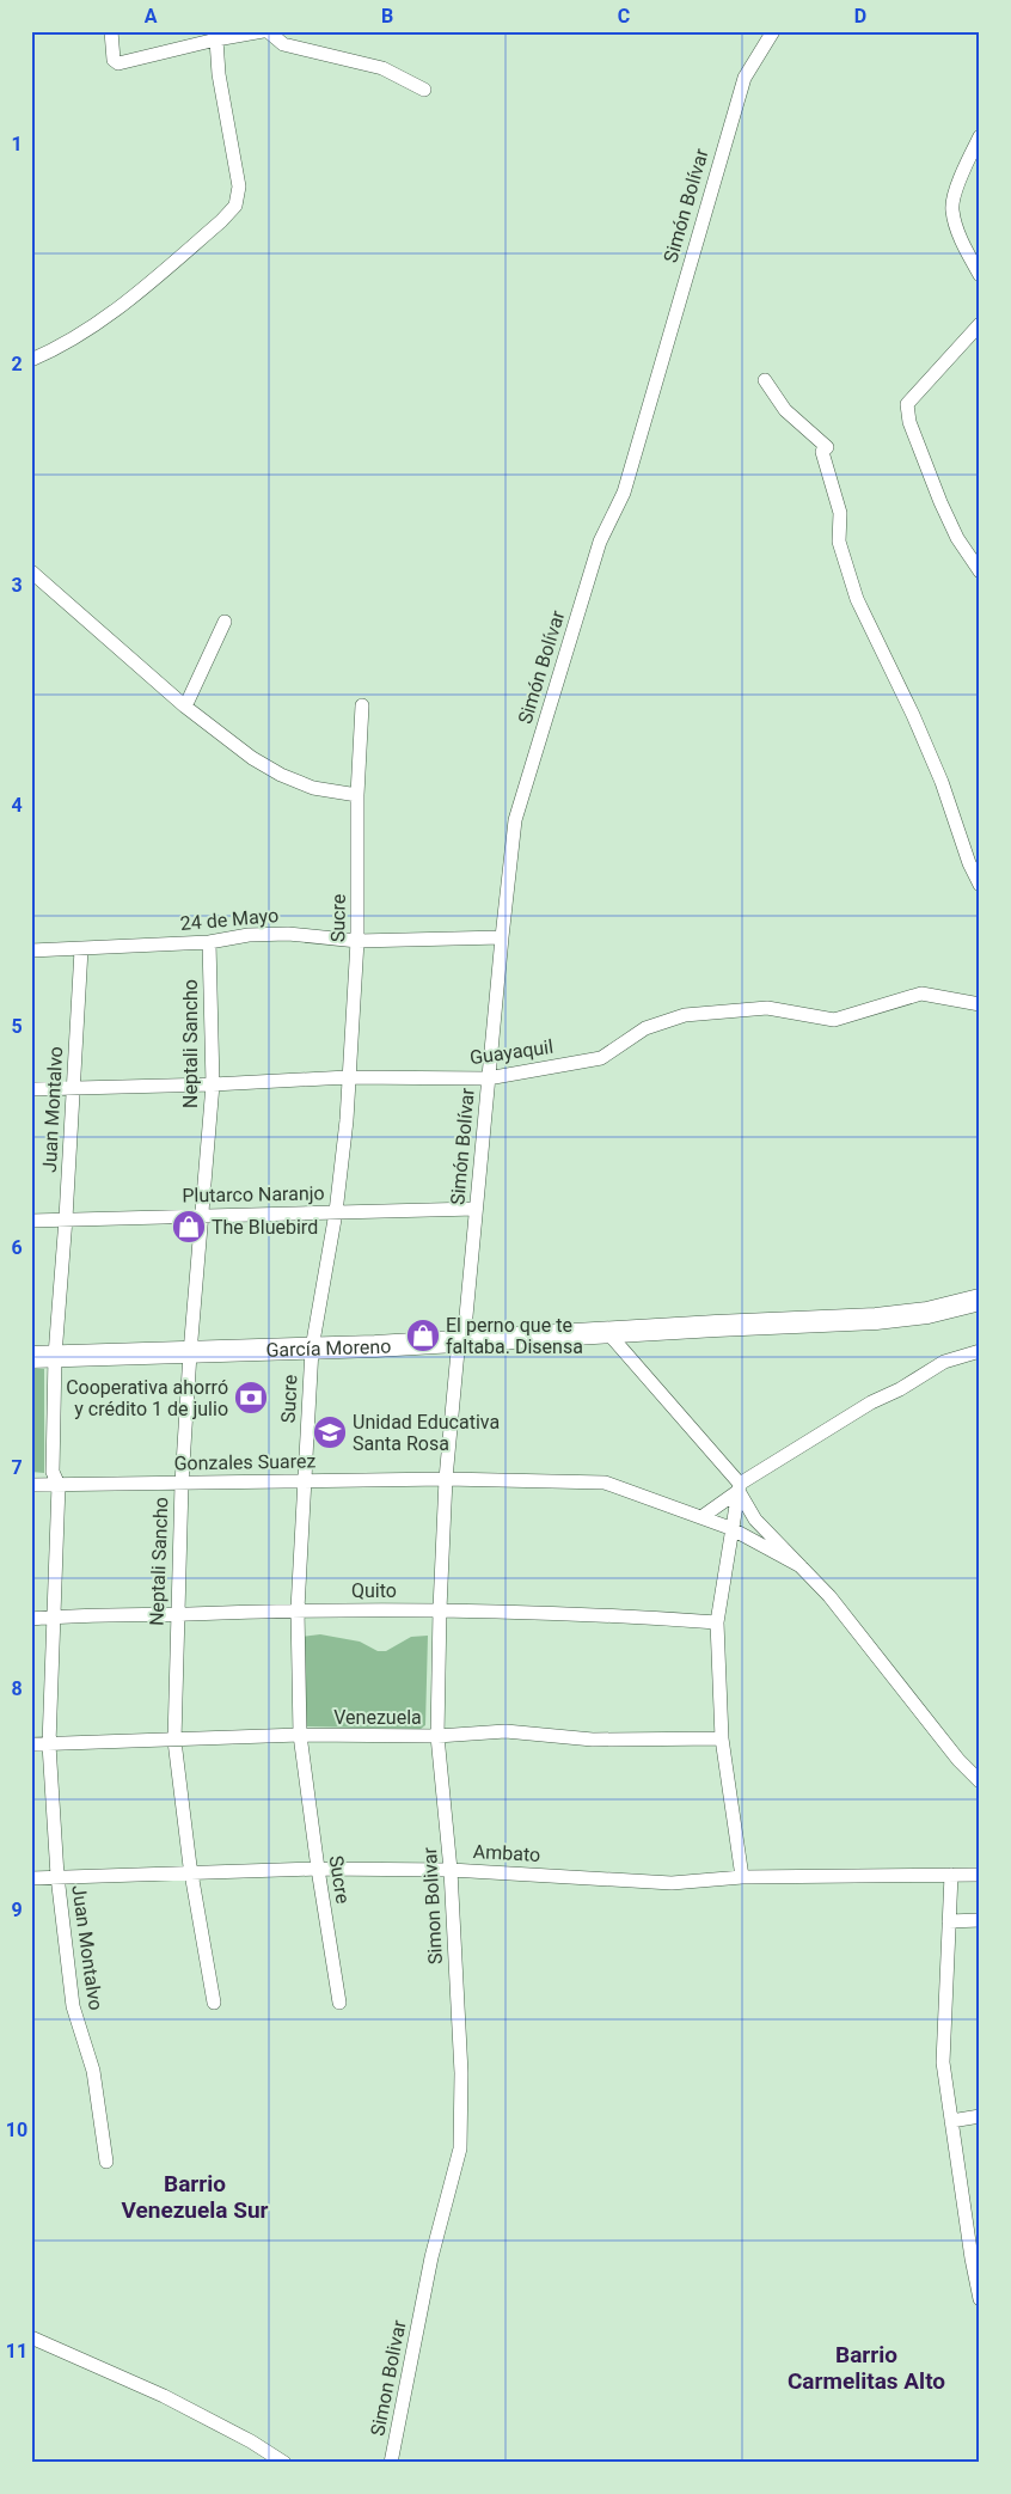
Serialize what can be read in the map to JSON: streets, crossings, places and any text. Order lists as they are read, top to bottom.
{
  "streets": {
    "highway": ["García Moreno"],
    "street": [
      "Simón Bolívar",
      "Sucre",
      "24 de Mayo",
      "Neptali Sancho",
      "Guayaquil",
      "Juan Montalvo",
      "Plutarco Naranjo",
      "Gonzales Suarez",
      "Quito",
      "Venezuela",
      "Ambato",
      "Simon Bolivar"
    ]
  },
  "crossings": [
    ["Simón Bolívar", "24 de Mayo"],
    ["Simón Bolívar", "Guayaquil"],
    ["Simón Bolívar", "Plutarco Naranjo"],
    ["Simón Bolívar", "García Moreno"],
    ["Simón Bolívar", "Simon Bolivar"],
    ["Sucre", "24 de Mayo"],
    ["Sucre", "Guayaquil"],
    ["Sucre", "Plutarco Naranjo"],
    ["Sucre", "García Moreno"],
    ["Sucre", "Gonzales Suarez"],
    ["Sucre", "Quito"],
    ["Sucre", "Venezuela"],
    ["Sucre", "Ambato"],
    ["24 de Mayo", "Neptali Sancho"],
    ["24 de Mayo", "Juan Montalvo"],
    ["Neptali Sancho", "Guayaquil"],
    ["Neptali Sancho", "Plutarco Naranjo"],
    ["Neptali Sancho", "García Moreno"],
    ["Neptali Sancho", "Gonzales Suarez"],
    ["Neptali Sancho", "Quito"],
    ["Neptali Sancho", "Venezuela"],
    ["Neptali Sancho", "Ambato"],
    ["Guayaquil", "Juan Montalvo"],
    ["Juan Montalvo", "Plutarco Naranjo"],
    ["Juan Montalvo", "García Moreno"],
    ["Juan Montalvo", "Gonzales Suarez"],
    ["Juan Montalvo", "Quito"],
    ["Juan Montalvo", "Venezuela"],
    ["Juan Montalvo", "Ambato"],
    ["García Moreno", "Simon Bolivar"],
    ["Gonzales Suarez", "Simon Bolivar"],
    ["Quito", "Simon Bolivar"],
    ["Venezuela", "Simon Bolivar"],
    ["Ambato", "Simon Bolivar"]
  ],
  "districts": ["Barrio Venezuela Sur", "Barrio Carmelitas Alto"],
  "places": {
    "shop": ["The Bluebird", "El perno que te faltaba. Disensa"],
    "bank": ["Cooperativa ahorró y crédito 1 de julio"],
    "school or university": ["Unidad Educativa Santa Rosa"]
  },
  "grid": {
    "columns": [
      "A",
      "B",
      "C",
      "D"
    ],
    "rows": [
      "1",
      "2",
      "3",
      "4",
      "5",
      "6",
      "7",
      "8",
      "9",
      "10",
      "11"
    ]
  }
}
